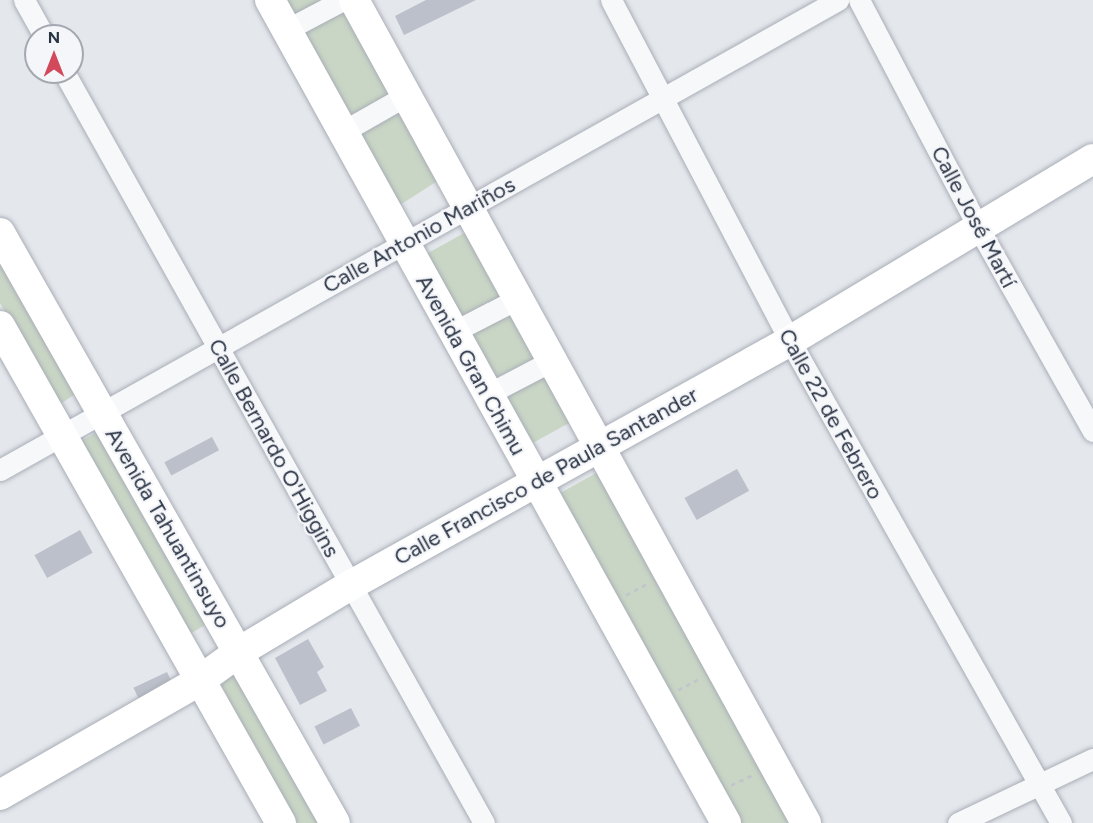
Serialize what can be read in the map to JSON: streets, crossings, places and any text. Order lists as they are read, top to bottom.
{
  "streets": {
    "street": [
      "Calle José Martí",
      "Calle Antonio Mariños",
      "Avenida Gran Chimu",
      "Calle 22 de Febrero",
      "Calle Bernardo O'Higgins",
      "Calle Francisco de Paula Santander",
      "Avenida Tahuantinsuyo"
    ]
  },
  "crossings": [
    ["Calle José Martí", "Calle Francisco de Paula Santander"],
    ["Calle Antonio Mariños", "Avenida Gran Chimu"],
    ["Calle Antonio Mariños", "Calle 22 de Febrero"],
    ["Calle Antonio Mariños", "Calle Bernardo O'Higgins"],
    ["Calle Antonio Mariños", "Avenida Tahuantinsuyo"],
    ["Avenida Gran Chimu", "Calle Francisco de Paula Santander"],
    ["Calle 22 de Febrero", "Calle Francisco de Paula Santander"],
    ["Calle Bernardo O'Higgins", "Calle Francisco de Paula Santander"],
    ["Calle Francisco de Paula Santander", "Avenida Tahuantinsuyo"]
  ],
  "north": "top"
}
